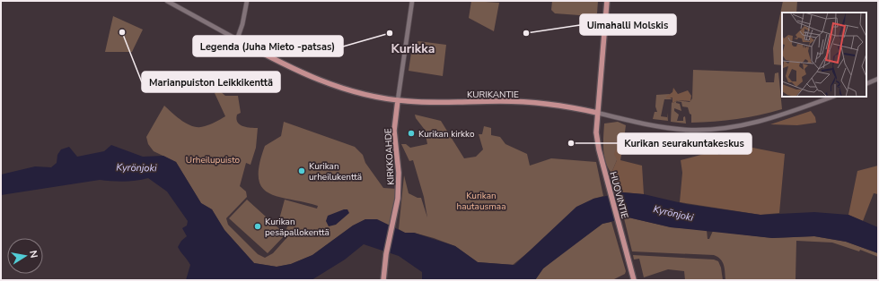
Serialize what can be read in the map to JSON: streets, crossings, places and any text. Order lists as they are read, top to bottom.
{
  "streets": {
    "main road": ["KURIKANTIE", "KIRKKOAHDE", "HUOVINTIE"]
  },
  "crossings": [
    ["KURIKANTIE", "KIRKKOAHDE"],
    ["KURIKANTIE", "HUOVINTIE"]
  ],
  "districts": ["Kurikka"],
  "water": ["Kyrönjoki"],
  "parks": ["Urheilupuisto", "Kurikan hautausmaa"],
  "places": [
    "Marianpuiston Leikkikenttä",
    "Legenda (Juha Mieto -patsas)",
    "Uimahalli Molskis",
    "Kurikan kirkko",
    "Kurikan seurakuntakeskus",
    "Kurikan urheilukenttä",
    "Kurikan pesäpallokenttä"
  ],
  "north": "right"
}
